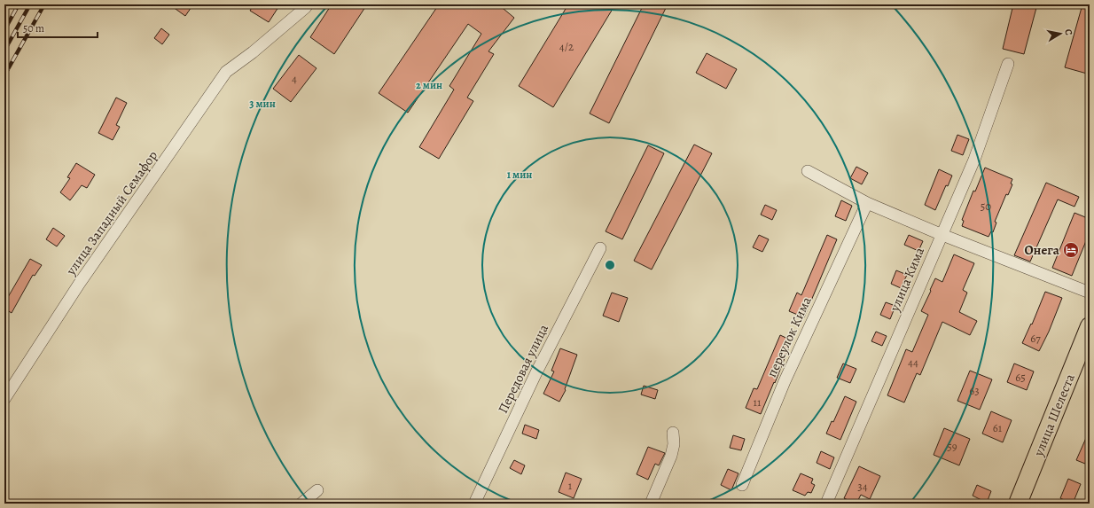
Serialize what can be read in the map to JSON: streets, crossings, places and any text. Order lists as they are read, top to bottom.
{
  "streets": {
    "main road": ["улица Шелеста"],
    "street": [
      "улица Западный Семафор",
      "улица Кима",
      "переулок Кима",
      "Передовая улица"
    ]
  },
  "places": {
    "hotel": ["Онега"]
  },
  "house_numbers": [
    "4/2",
    "4",
    "50",
    "67",
    "44",
    "65",
    "63",
    "11",
    "61",
    "59",
    "1",
    "34"
  ],
  "scale_bar": "50 m",
  "north": "right",
  "rings": ["2 мин", "3 мин", "1 мин"]
}
